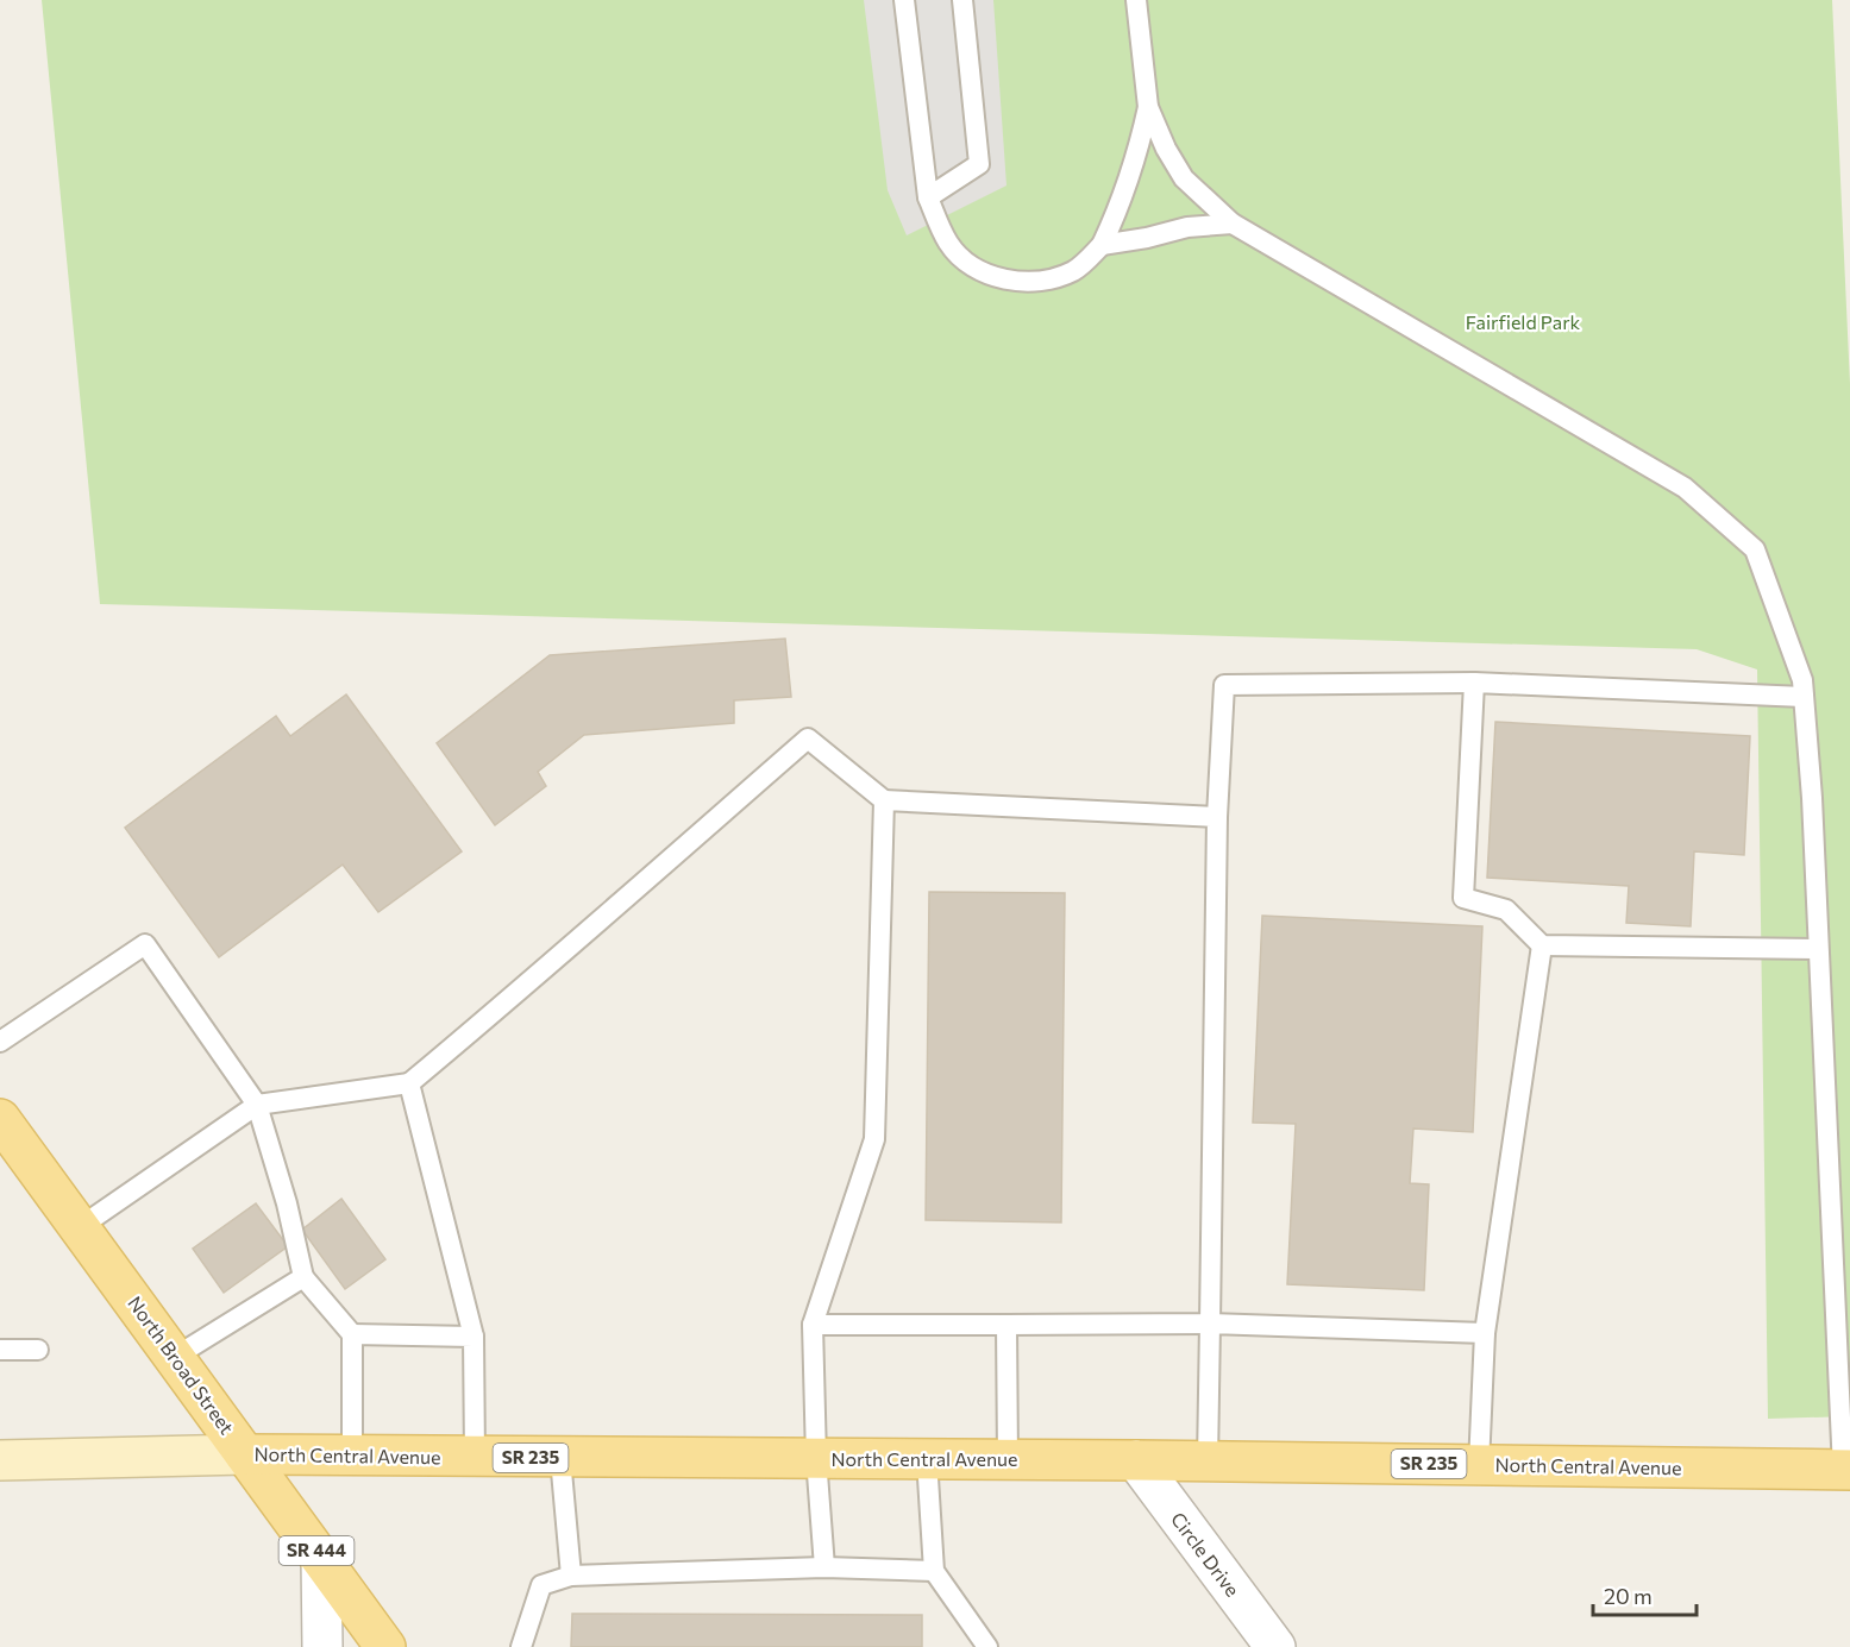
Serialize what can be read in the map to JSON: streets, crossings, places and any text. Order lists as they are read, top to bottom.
{
  "streets": {
    "main road": [
      "North Broad Street",
      "North Central Avenue",
      "SR 235",
      "SR 444"
    ],
    "street": ["Circle Drive"]
  },
  "crossings": [
    ["North Broad Street", "North Central Avenue"],
    ["North Central Avenue", "Circle Drive"]
  ],
  "parks": ["Fairfield Park"],
  "scale_bar": "20 m"
}
